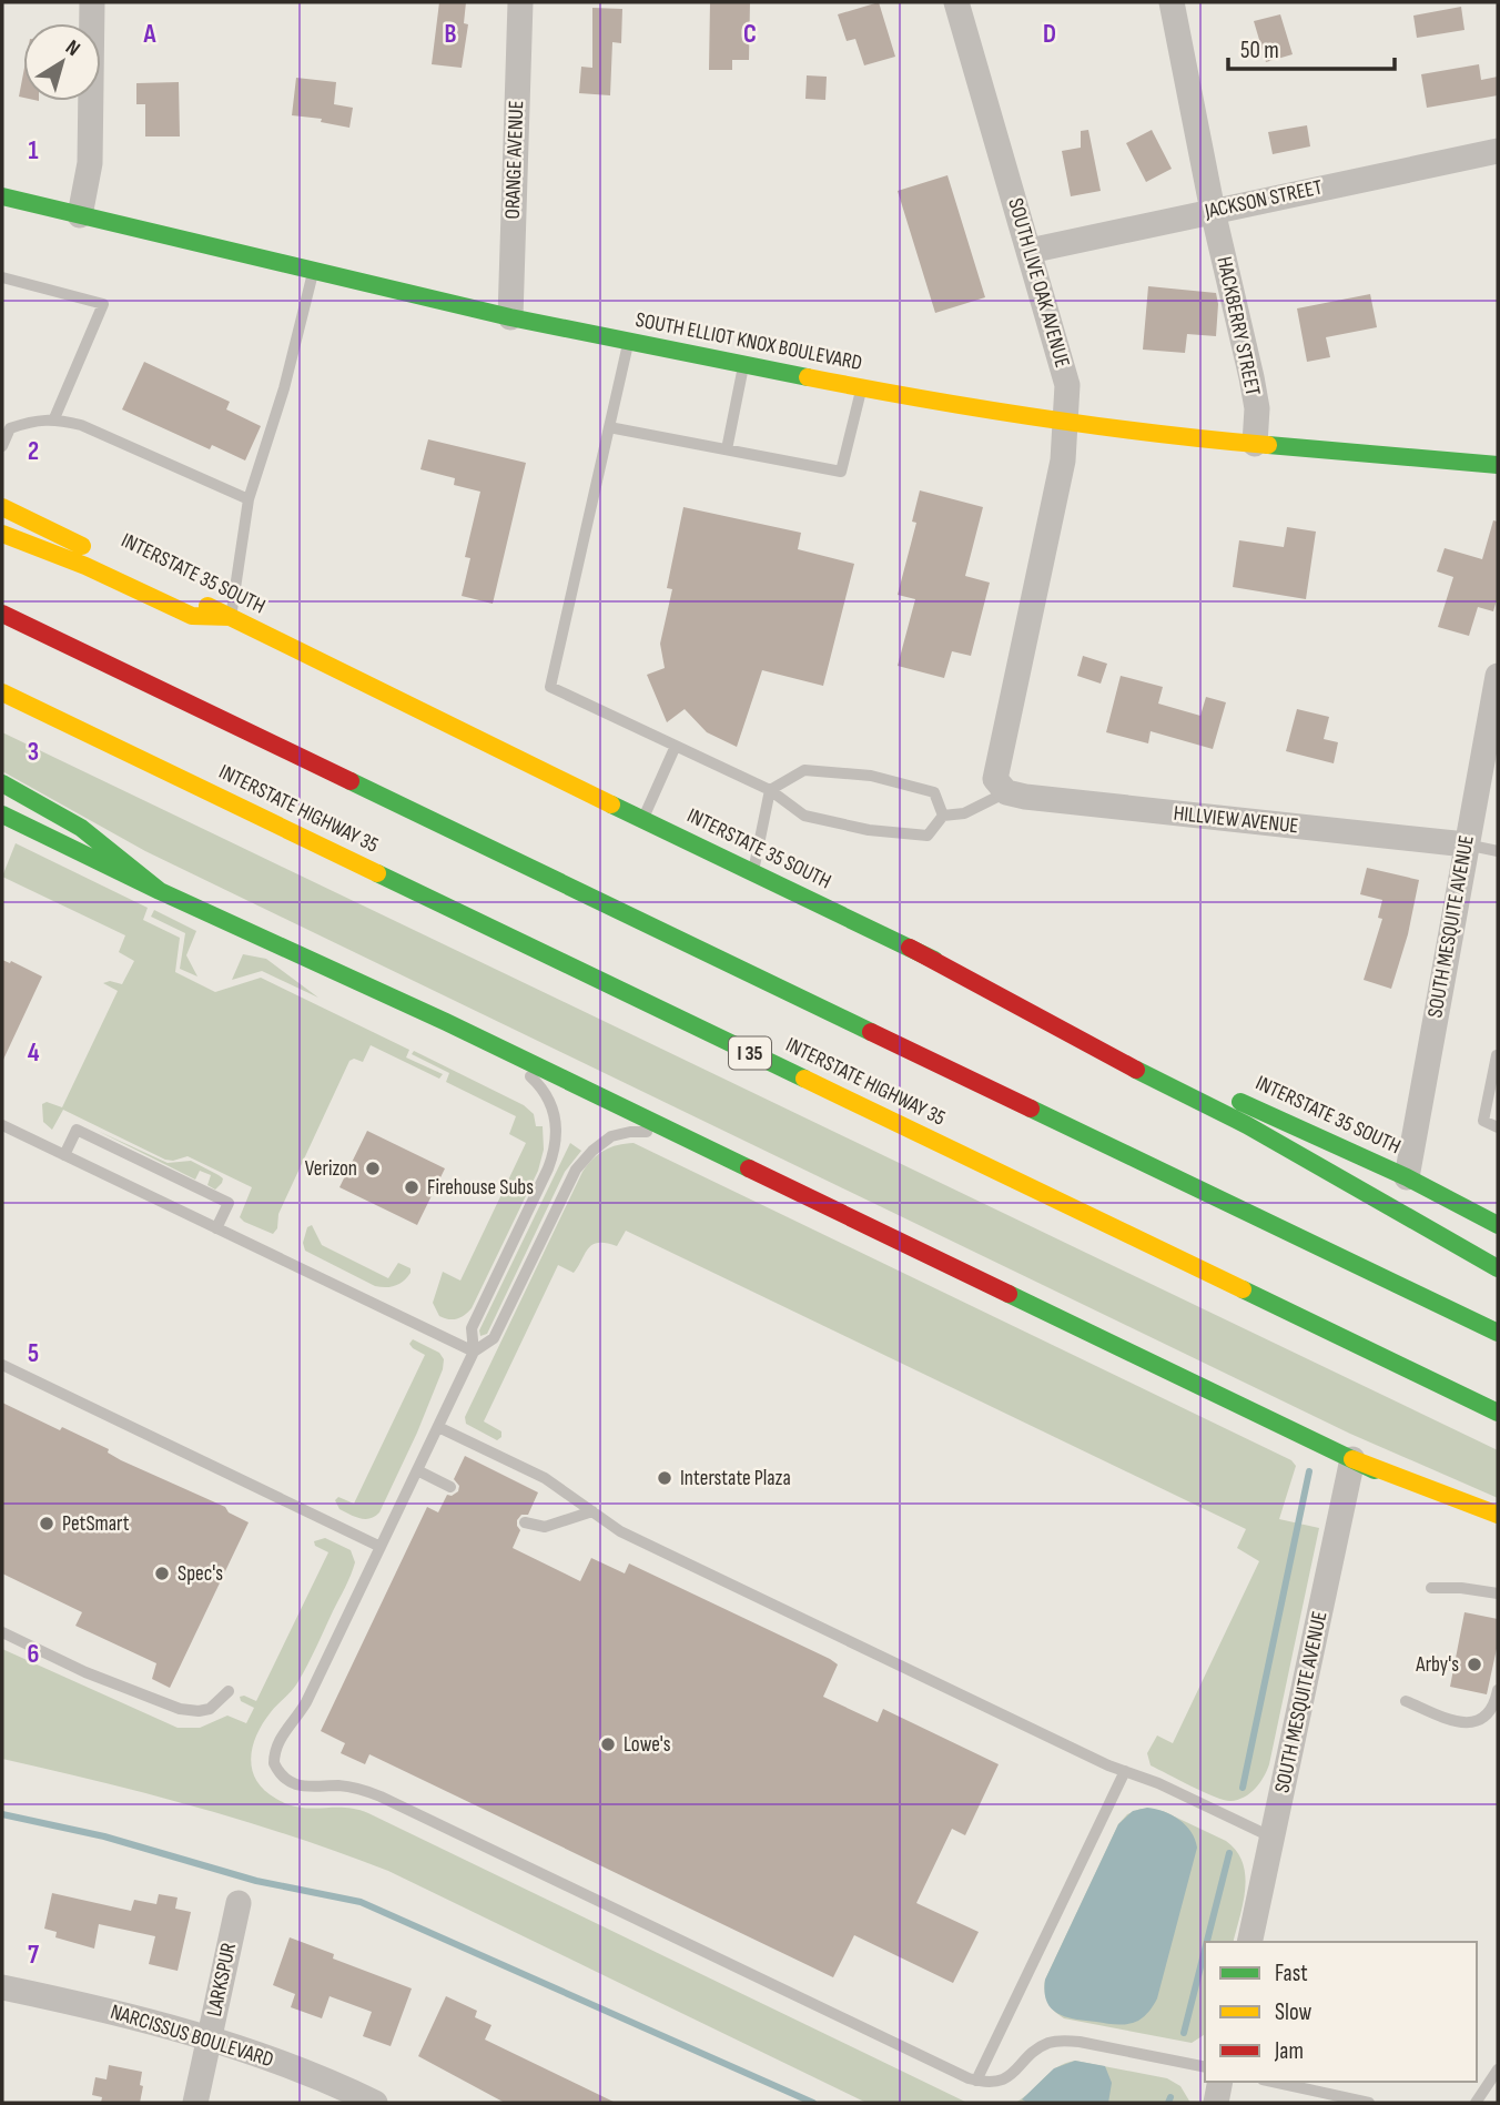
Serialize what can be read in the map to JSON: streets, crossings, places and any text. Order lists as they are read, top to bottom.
{
  "streets": {
    "main road": [
      "SOUTH ELLIOT KNOX BOULEVARD",
      "INTERSTATE 35 SOUTH",
      "INTERSTATE HIGHWAY 35",
      "I 35"
    ],
    "street": [
      "ORANGE AVENUE",
      "JACKSON STREET",
      "SOUTH LIVE OAK AVENUE",
      "HACKBERRY STREET",
      "HILLVIEW AVENUE",
      "SOUTH MESQUITE AVENUE",
      "LARKSPUR",
      "NARCISSUS BOULEVARD"
    ]
  },
  "crossings": [
    ["ORANGE AVENUE", "SOUTH ELLIOT KNOX BOULEVARD"],
    ["JACKSON STREET", "SOUTH LIVE OAK AVENUE"],
    ["JACKSON STREET", "HACKBERRY STREET"],
    ["SOUTH LIVE OAK AVENUE", "SOUTH ELLIOT KNOX BOULEVARD"],
    ["SOUTH LIVE OAK AVENUE", "HILLVIEW AVENUE"],
    ["HACKBERRY STREET", "SOUTH ELLIOT KNOX BOULEVARD"],
    ["INTERSTATE 35 SOUTH", "SOUTH MESQUITE AVENUE"],
    ["HILLVIEW AVENUE", "SOUTH MESQUITE AVENUE"],
    ["LARKSPUR", "NARCISSUS BOULEVARD"]
  ],
  "places": [
    "Verizon",
    "Firehouse Subs",
    "Interstate Plaza",
    "PetSmart",
    "Spec's",
    "Arby's",
    "Lowe's"
  ],
  "legend": ["Fast", "Slow", "Jam"],
  "scale_bar": "50 m",
  "north": "top right",
  "grid": {
    "columns": [
      "A",
      "B",
      "C",
      "D"
    ],
    "rows": [
      "1",
      "2",
      "3",
      "4",
      "5",
      "6",
      "7"
    ]
  }
}
